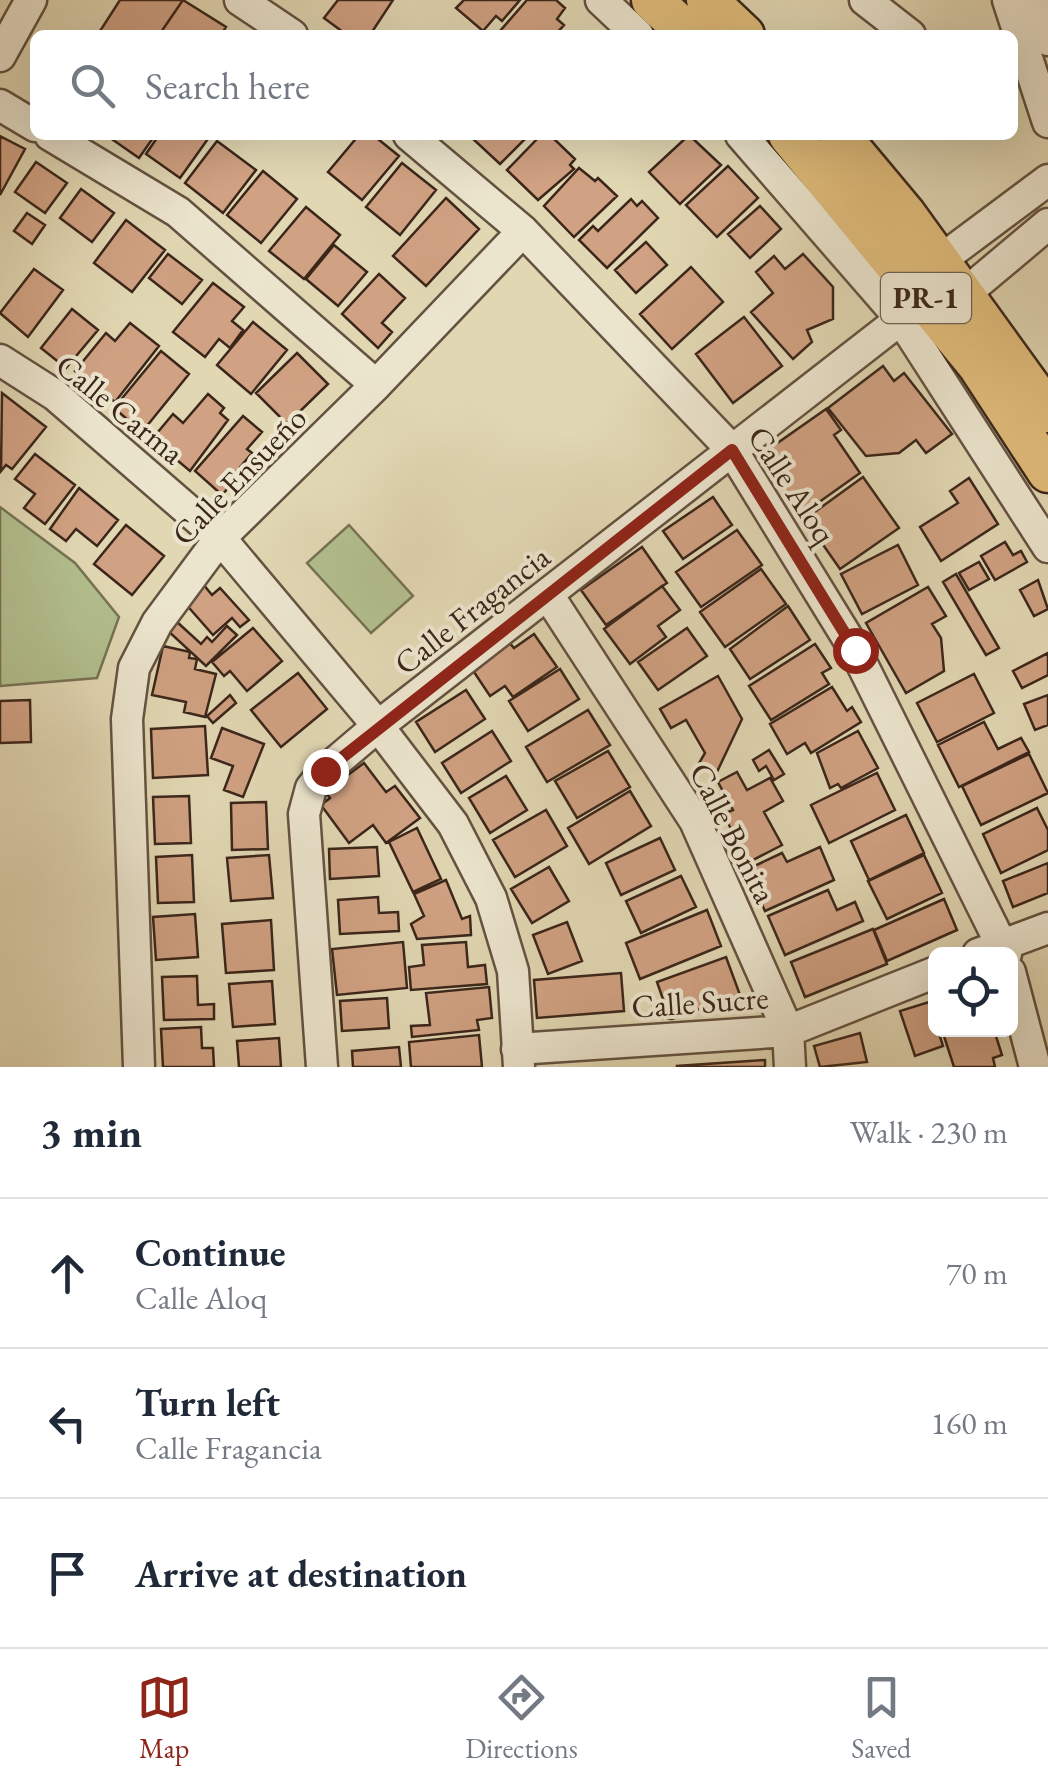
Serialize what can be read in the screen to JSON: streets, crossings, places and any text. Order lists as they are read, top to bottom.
{
  "streets": {
    "main road": ["PR-1"],
    "street": [
      "Calle Carma",
      "Calle Ensueño",
      "Calle Aloq",
      "Calle Fragancia",
      "Calle Bonita",
      "Calle Sucre"
    ]
  },
  "crossings": [
    ["PR-1", "Calle Fragancia"],
    ["Calle Carma", "Calle Ensueño"],
    ["Calle Carma", "Calle Fragancia"],
    ["Calle Carma", "Calle Sucre"],
    ["Calle Ensueño", "Calle Aloq"],
    ["Calle Aloq", "Calle Fragancia"],
    ["Calle Fragancia", "Calle Bonita"],
    ["Calle Bonita", "Calle Sucre"]
  ],
  "page": {
    "search": "Search here",
    "heading": ["3 min", "Walk · 230 m"],
    "list": [
      ["Continue", "Calle Aloq", "70 m"],
      ["Turn left", "Calle Fragancia", "160 m"],
      "Arrive at destination"
    ],
    "nav": ["Map", "Directions", "Saved"]
  }
}
